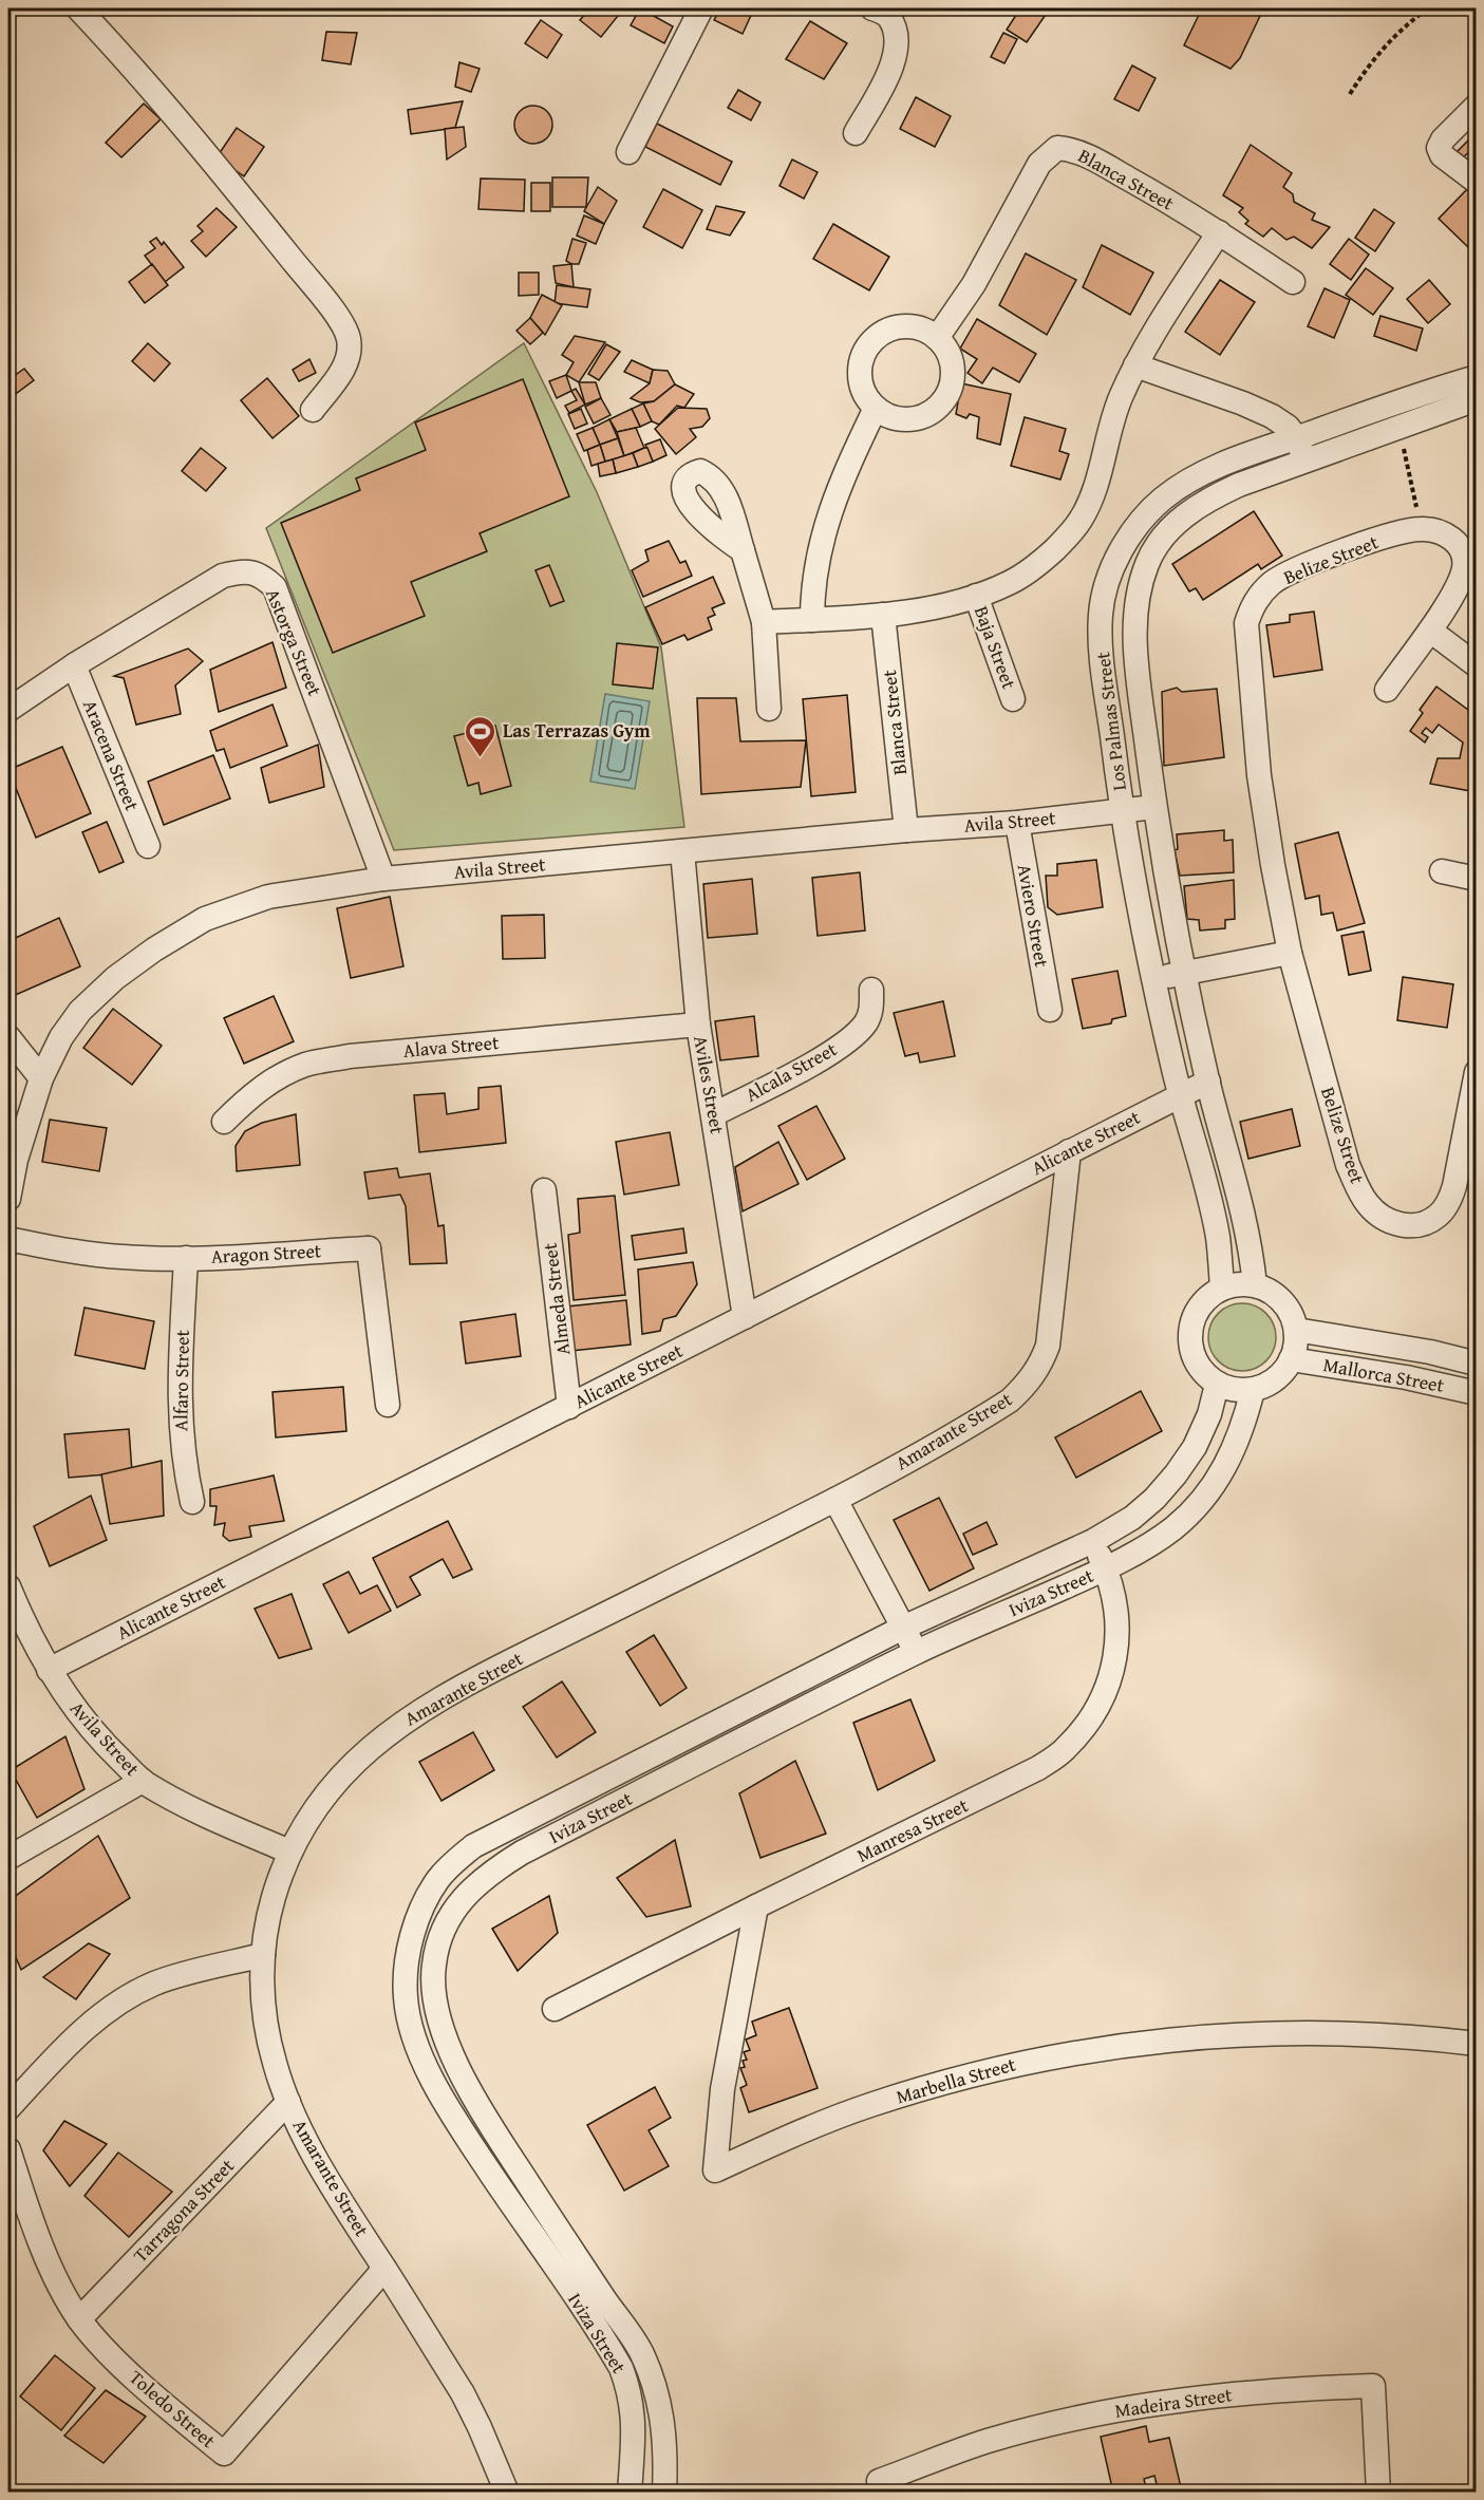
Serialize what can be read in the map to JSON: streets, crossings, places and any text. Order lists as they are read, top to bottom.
{
  "streets": {
    "street": [
      "Blanca Street",
      "Belize Street",
      "Astorga Street",
      "Baja Street",
      "Los Palmas Street",
      "Aracena Street",
      "Avila Street",
      "Aviero Street",
      "Alava Street",
      "Alcala Street",
      "Aviles Street",
      "Alicante Street",
      "Aragon Street",
      "Almeda Street",
      "Mallorca Street",
      "Alfaro Street",
      "Amarante Street",
      "Iviza Street",
      "Manresa Street",
      "Marbella Street",
      "Tarragona Street",
      "Madeira Street",
      "Toledo Street"
    ]
  },
  "crossings": [
    ["Blanca Street", "Avila Street"],
    ["Astorga Street", "Aracena Street"],
    ["Astorga Street", "Avila Street"],
    ["Los Palmas Street", "Avila Street"],
    ["Los Palmas Street", "Alicante Street"],
    ["Los Palmas Street", "Mallorca Street"],
    ["Los Palmas Street", "Iviza Street"],
    ["Avila Street", "Aviero Street"],
    ["Avila Street", "Aviles Street"],
    ["Avila Street", "Alicante Street"],
    ["Avila Street", "Amarante Street"],
    ["Alava Street", "Aviles Street"],
    ["Alcala Street", "Aviles Street"],
    ["Aviles Street", "Alicante Street"],
    ["Alicante Street", "Almeda Street"],
    ["Alicante Street", "Amarante Street"],
    ["Aragon Street", "Alfaro Street"],
    ["Mallorca Street", "Iviza Street"],
    ["Amarante Street", "Tarragona Street"],
    ["Amarante Street", "Toledo Street"],
    ["Iviza Street", "Manresa Street"],
    ["Manresa Street", "Marbella Street"],
    ["Tarragona Street", "Toledo Street"]
  ],
  "places": {
    "sports": ["Las Terrazas Gym"]
  }
}
